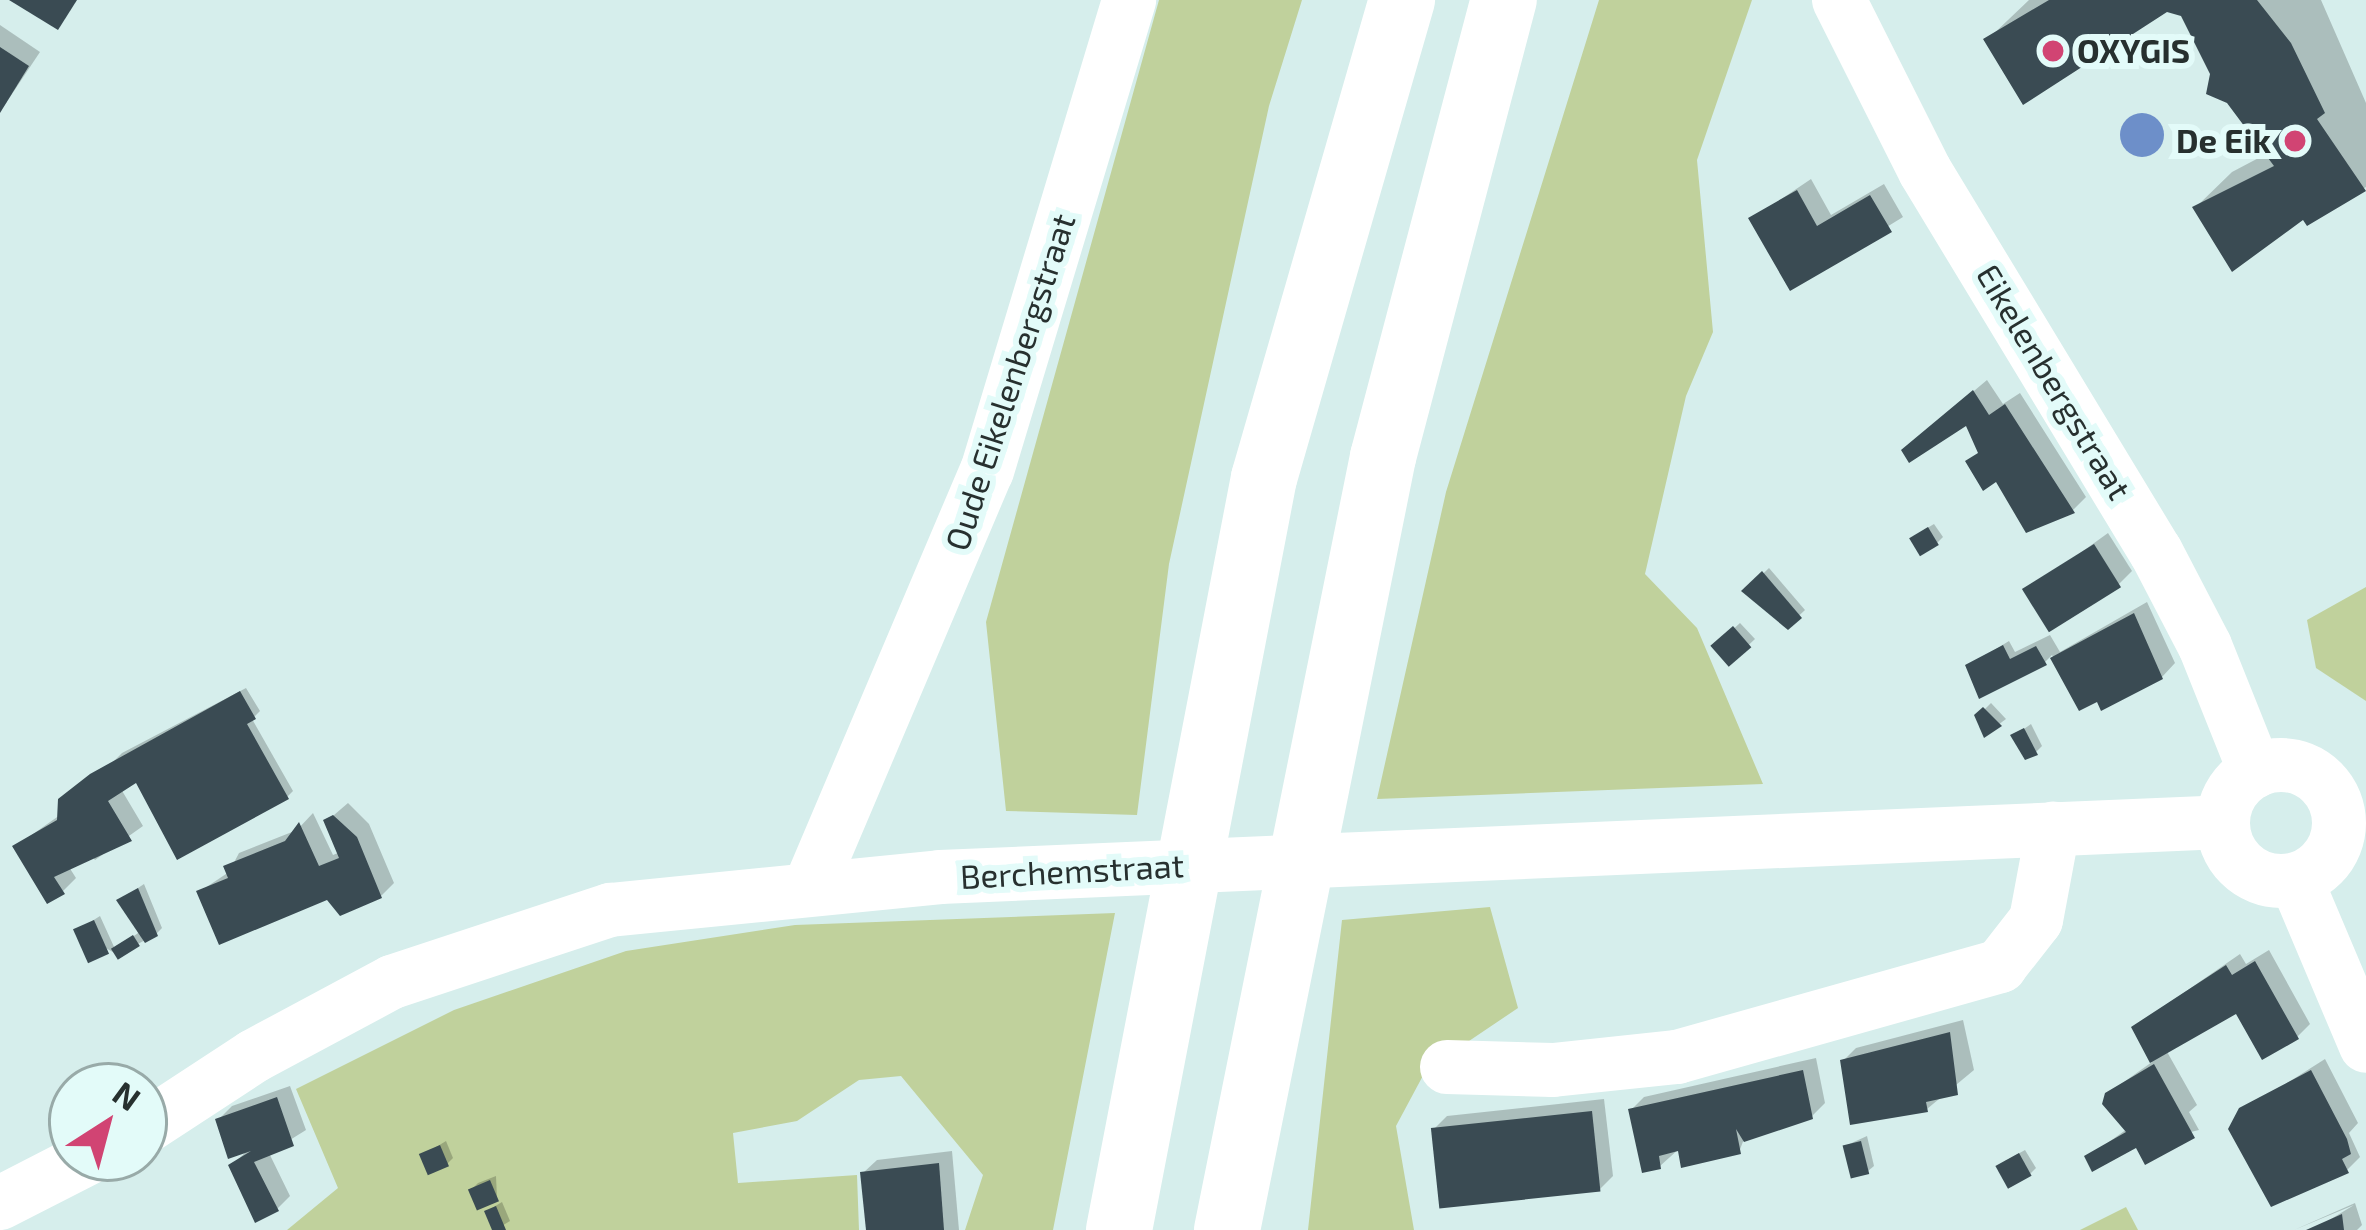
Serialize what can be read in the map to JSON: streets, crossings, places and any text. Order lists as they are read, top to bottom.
{
  "streets": {
    "street": ["Oude Eikelenbergstraat", "Eikelenbergstraat", "Berchemstraat"]
  },
  "crossings": [
    ["Oude Eikelenbergstraat", "Berchemstraat"],
    ["Eikelenbergstraat", "Berchemstraat"]
  ],
  "places": ["OXYGIS", "De Eik"],
  "north": "top right"
}
